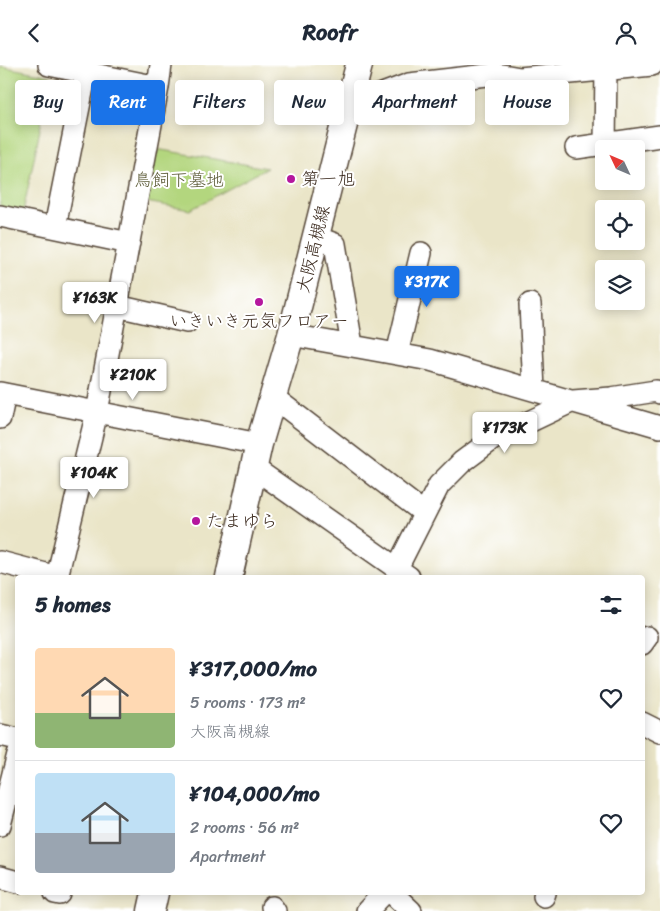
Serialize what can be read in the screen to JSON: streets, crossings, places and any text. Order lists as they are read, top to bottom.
{
  "streets": {
    "main road": ["大阪高槻線"]
  },
  "parks": ["鳥飼下墓地"],
  "places": ["第一旭", "いきいき元気フロアー", "たまゆら"],
  "north": "top left",
  "page": {
    "header": "Roofr",
    "chip": [
      "Buy",
      "Rent",
      "Filters",
      "New",
      "Apartment",
      "House"
    ],
    "price": [
      "¥317K",
      "¥163K",
      "¥210K",
      "¥173K",
      "¥104K"
    ],
    "heading": "5 homes",
    "list": [
      {
        "name": "¥317,000/mo",
        "note": "5 rooms · 173 m² · 大阪高槻線"
      },
      {
        "name": "¥104,000/mo",
        "note": "2 rooms · 56 m² · Apartment"
      }
    ]
  }
}
